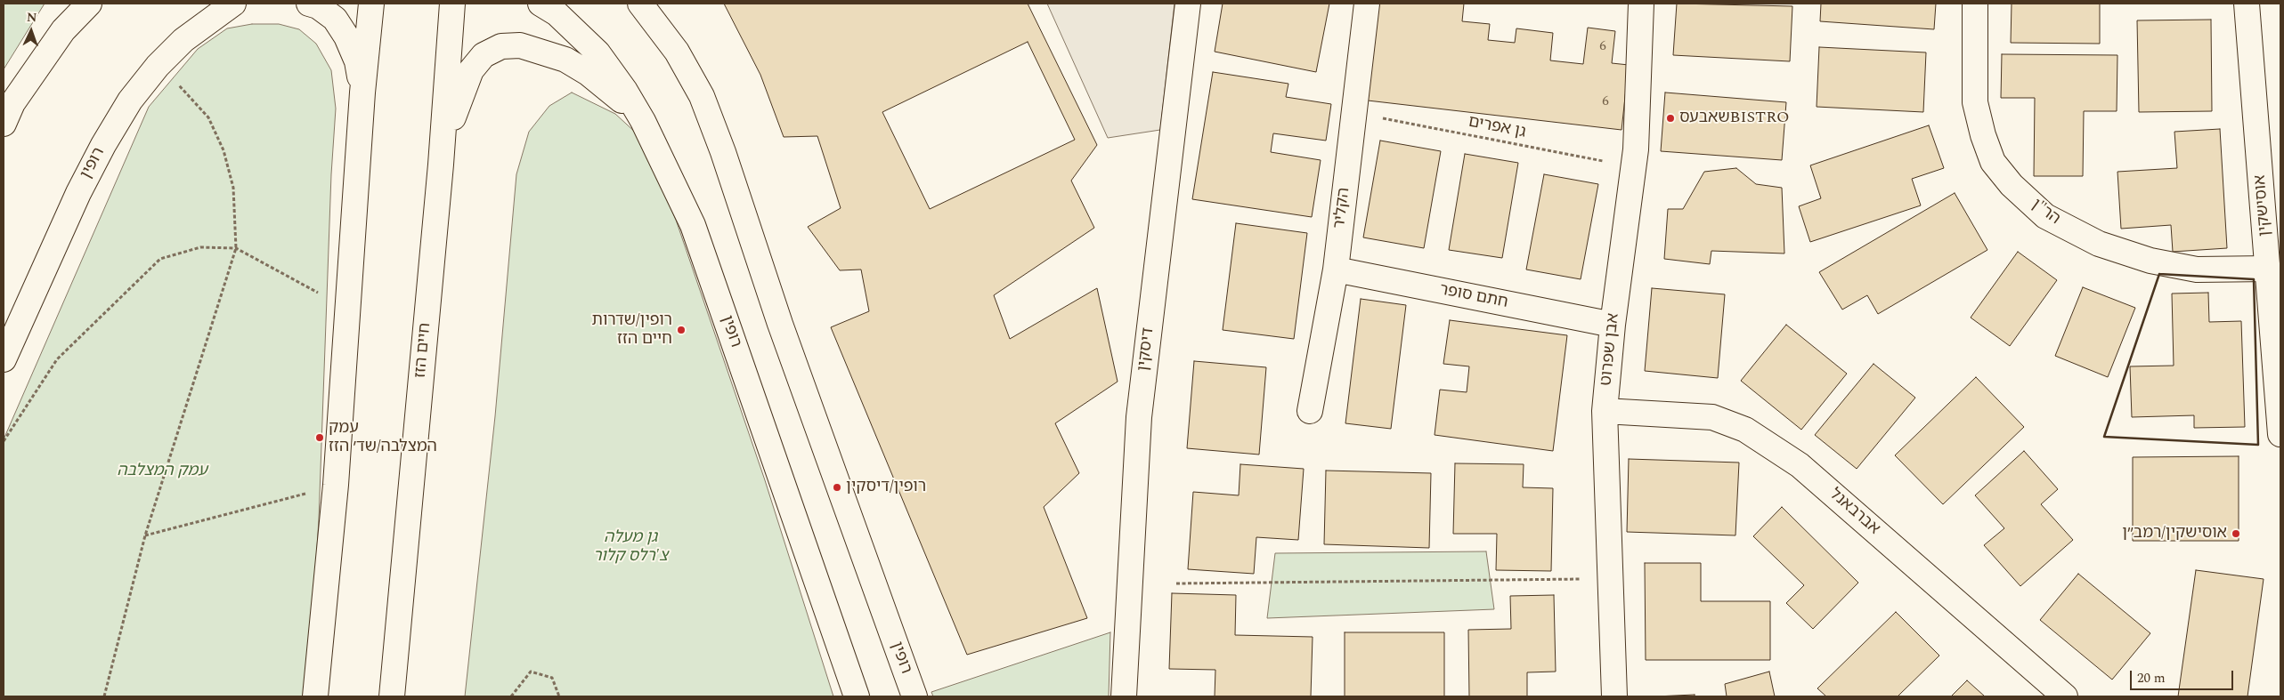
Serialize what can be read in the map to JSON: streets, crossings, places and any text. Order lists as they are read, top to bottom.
{
  "streets": {
    "street": [
      "רופין",
      "אוסישקין",
      "הקליר",
      "הר\"ן",
      "חתם סופר",
      "דיסקין",
      "אבן שפרוט",
      "חיים הזז",
      "אברבאנל"
    ],
    "path": ["גן אפרים"]
  },
  "crossings": [
    ["גן אפרים", "הקליר"],
    ["גן אפרים", "אבן שפרוט"],
    ["אוסישקין", "הר\"ן"],
    ["הקליר", "חתם סופר"],
    ["חתם סופר", "אבן שפרוט"],
    ["אבן שפרוט", "אברבאנל"]
  ],
  "parks": ["עמק המצלבה", "גן מעלה צ'רלס קלור"],
  "places": [
    "שאבעסBISTRO",
    "רופין/שדרות חיים הזז",
    "עמק המצלבה/שד׳ הזז",
    "רופין/דיסקין",
    "אוסישקין/רמב״ן"
  ],
  "house_numbers": ["6", "6"],
  "scale_bar": "20 m",
  "north": "top"
}
